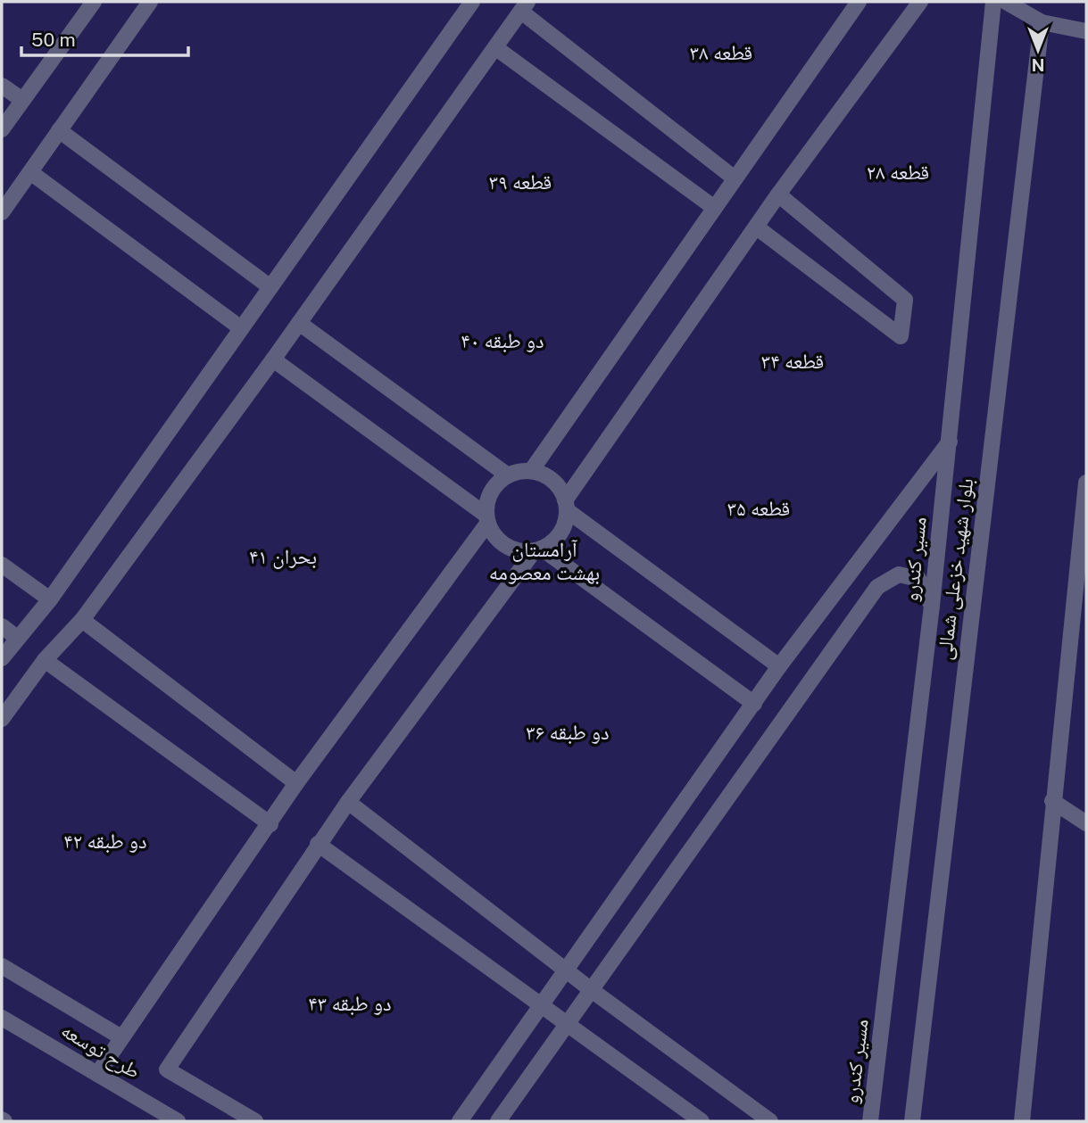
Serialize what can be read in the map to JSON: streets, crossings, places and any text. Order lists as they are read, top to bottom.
{
  "streets": {
    "lane": ["مسیر کندرو", "بلوار شهید خزعلی شمالی", "طرح توسعه"]
  },
  "parks": [
    "قطعه ۳۸",
    "قطعه ۲۸",
    "قطعه ۳۹",
    "۴۰ دو طبقه",
    "قطعه ۳۴",
    "قطعه ۳۵",
    "آرامستان بهشت معصومه",
    "۴۱ بحران",
    "۳۶ دو طبقه",
    "۴۲ دو طبقه",
    "۴۳ دو طبقه"
  ],
  "scale_bar": "50 m",
  "north": "bottom"
}
